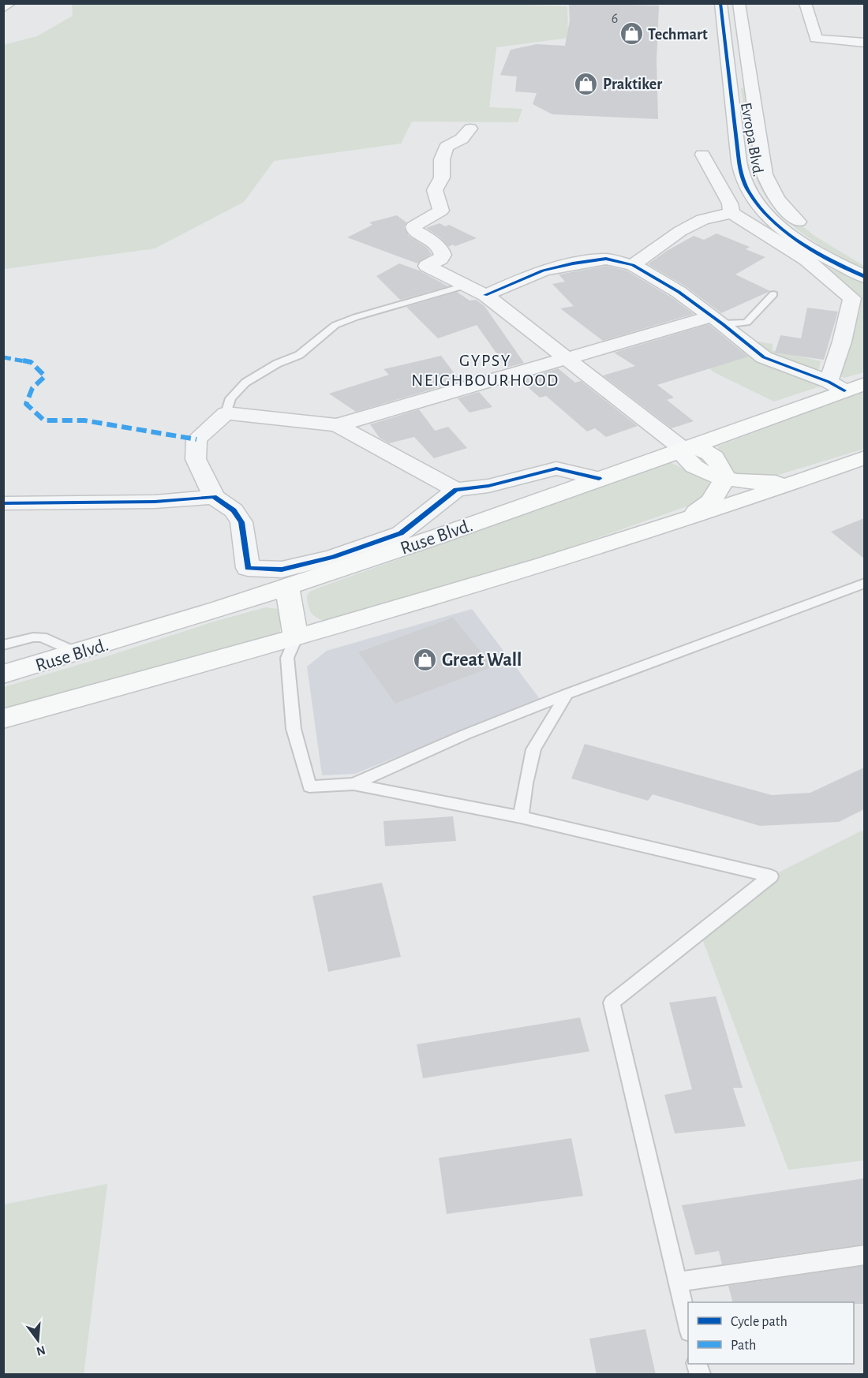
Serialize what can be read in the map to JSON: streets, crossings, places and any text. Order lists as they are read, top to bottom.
{
  "streets": {
    "main road": ["Ruse Blvd."],
    "street": ["Evropa Blvd."]
  },
  "districts": ["GYPSY NEIGHBOURHOOD"],
  "places": {
    "shop": ["Techmart", "Praktiker", "Great Wall"]
  },
  "house_numbers": ["6"],
  "legend": ["Cycle path", "Path"],
  "north": "bottom"
}
